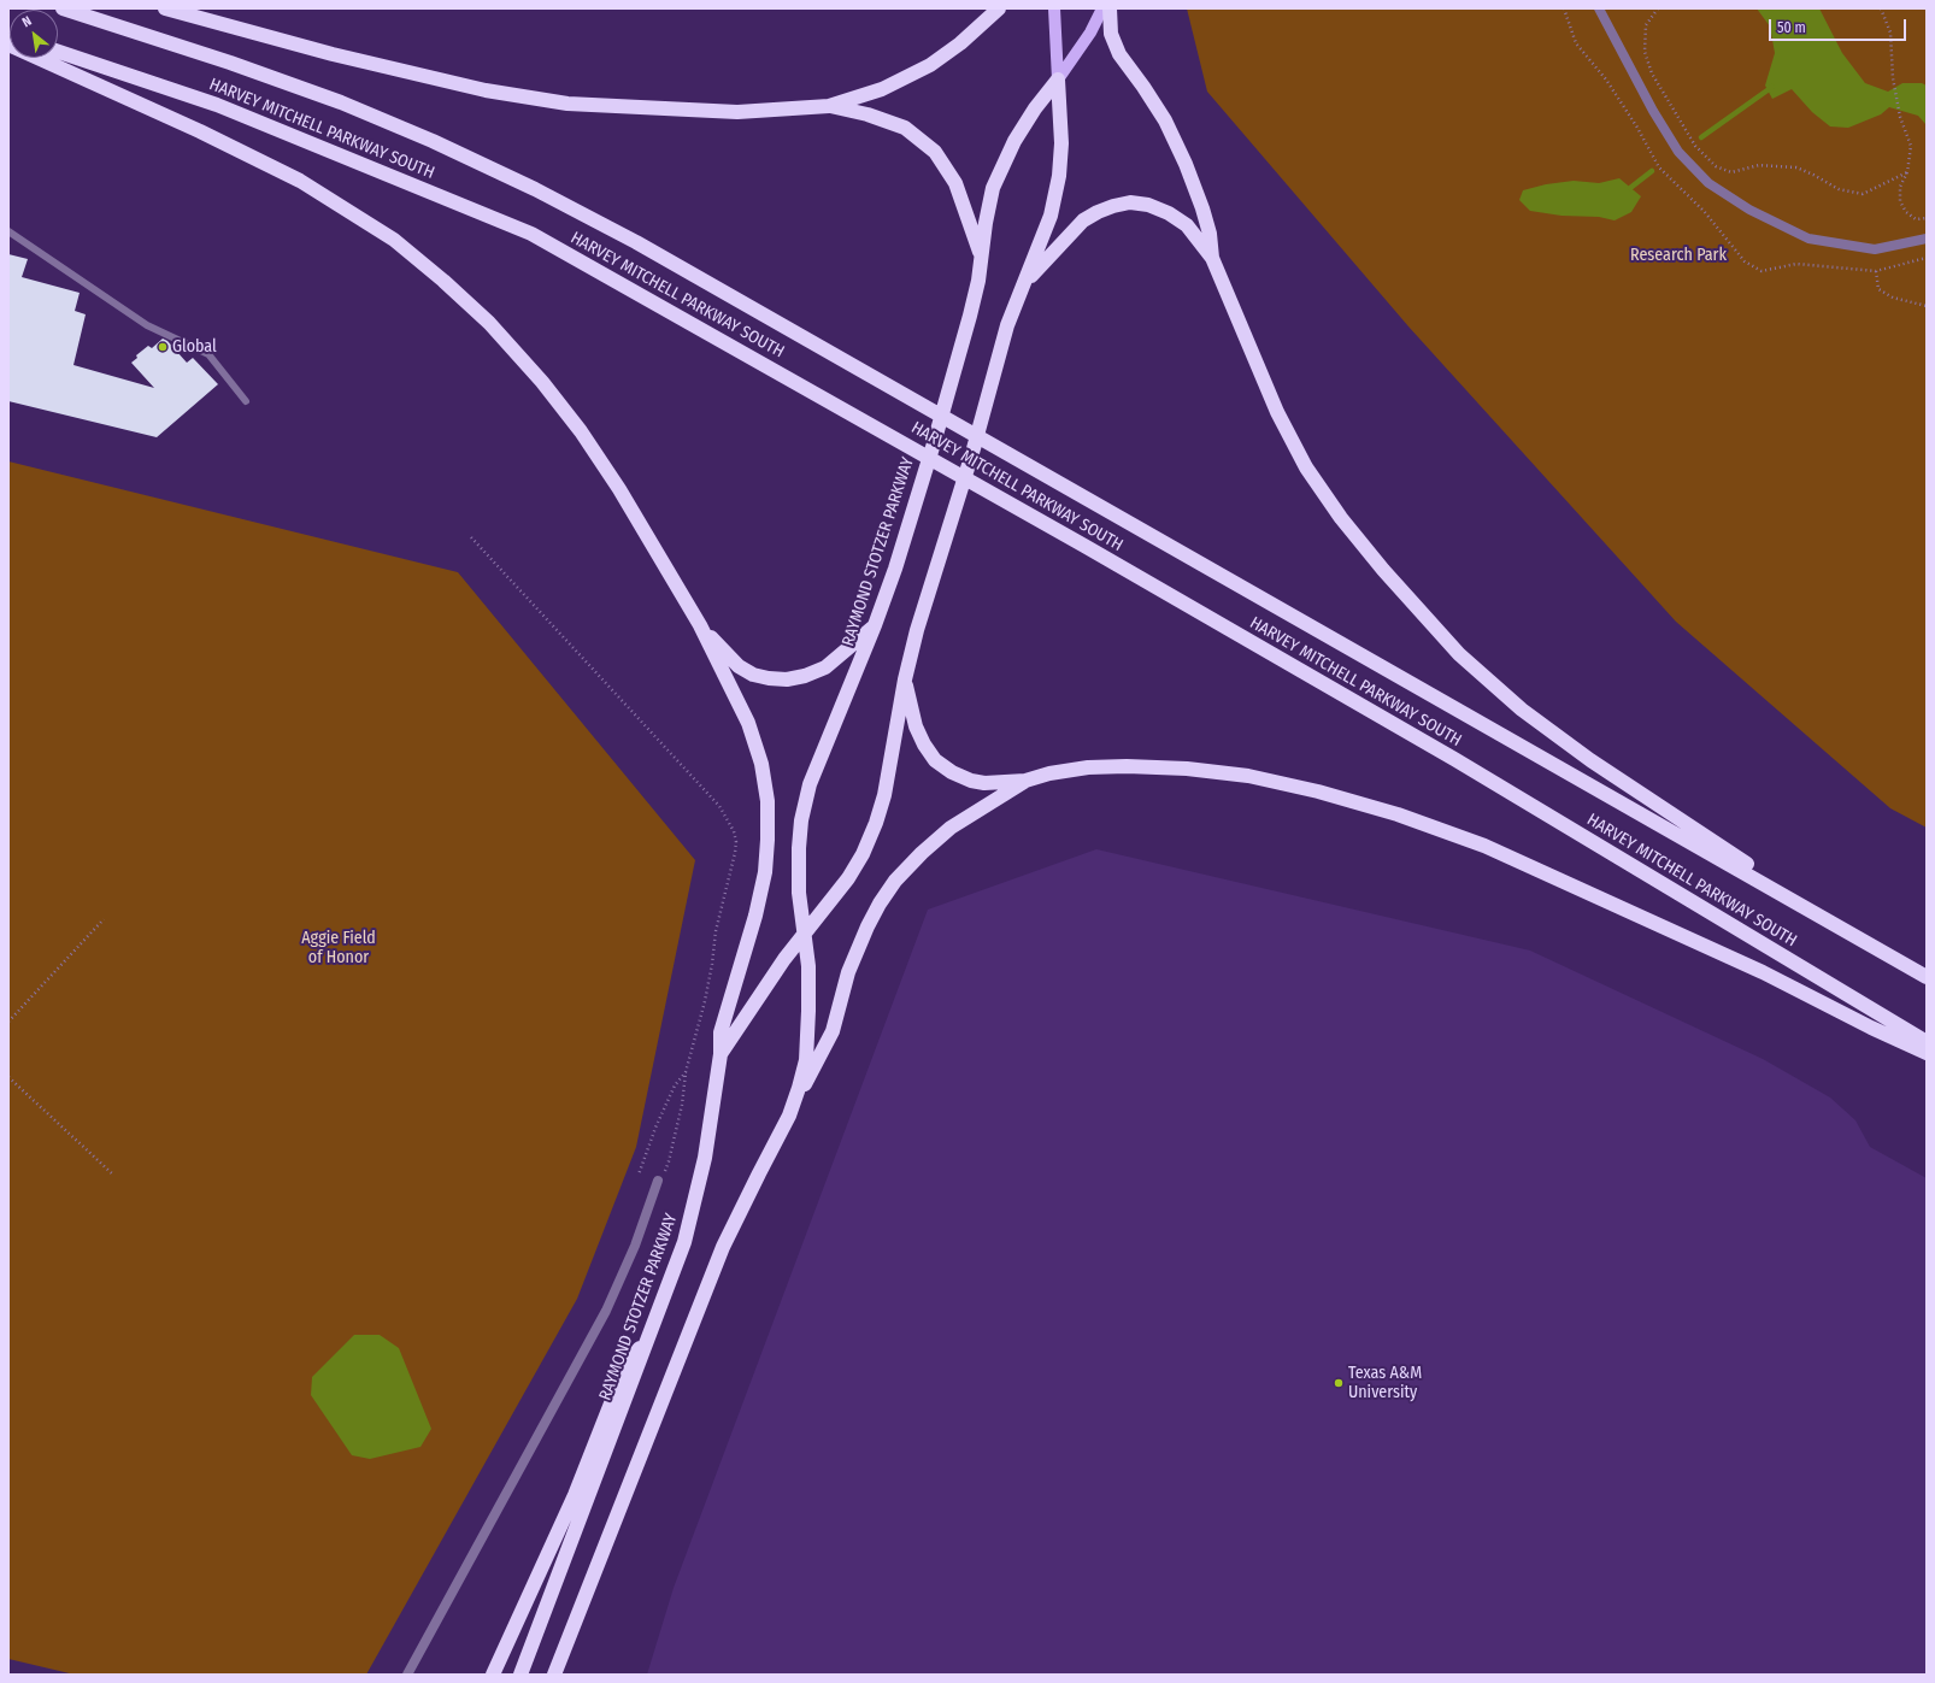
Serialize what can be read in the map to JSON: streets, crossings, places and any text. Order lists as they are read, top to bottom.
{
  "streets": {
    "highway": ["HARVEY MITCHELL PARKWAY SOUTH", "RAYMOND STOTZER PARKWAY"]
  },
  "parks": ["Research Park", "Aggie Field of Honor"],
  "places": ["Global", "Texas A&M University"],
  "scale_bar": "50 m",
  "north": "top left"
}
